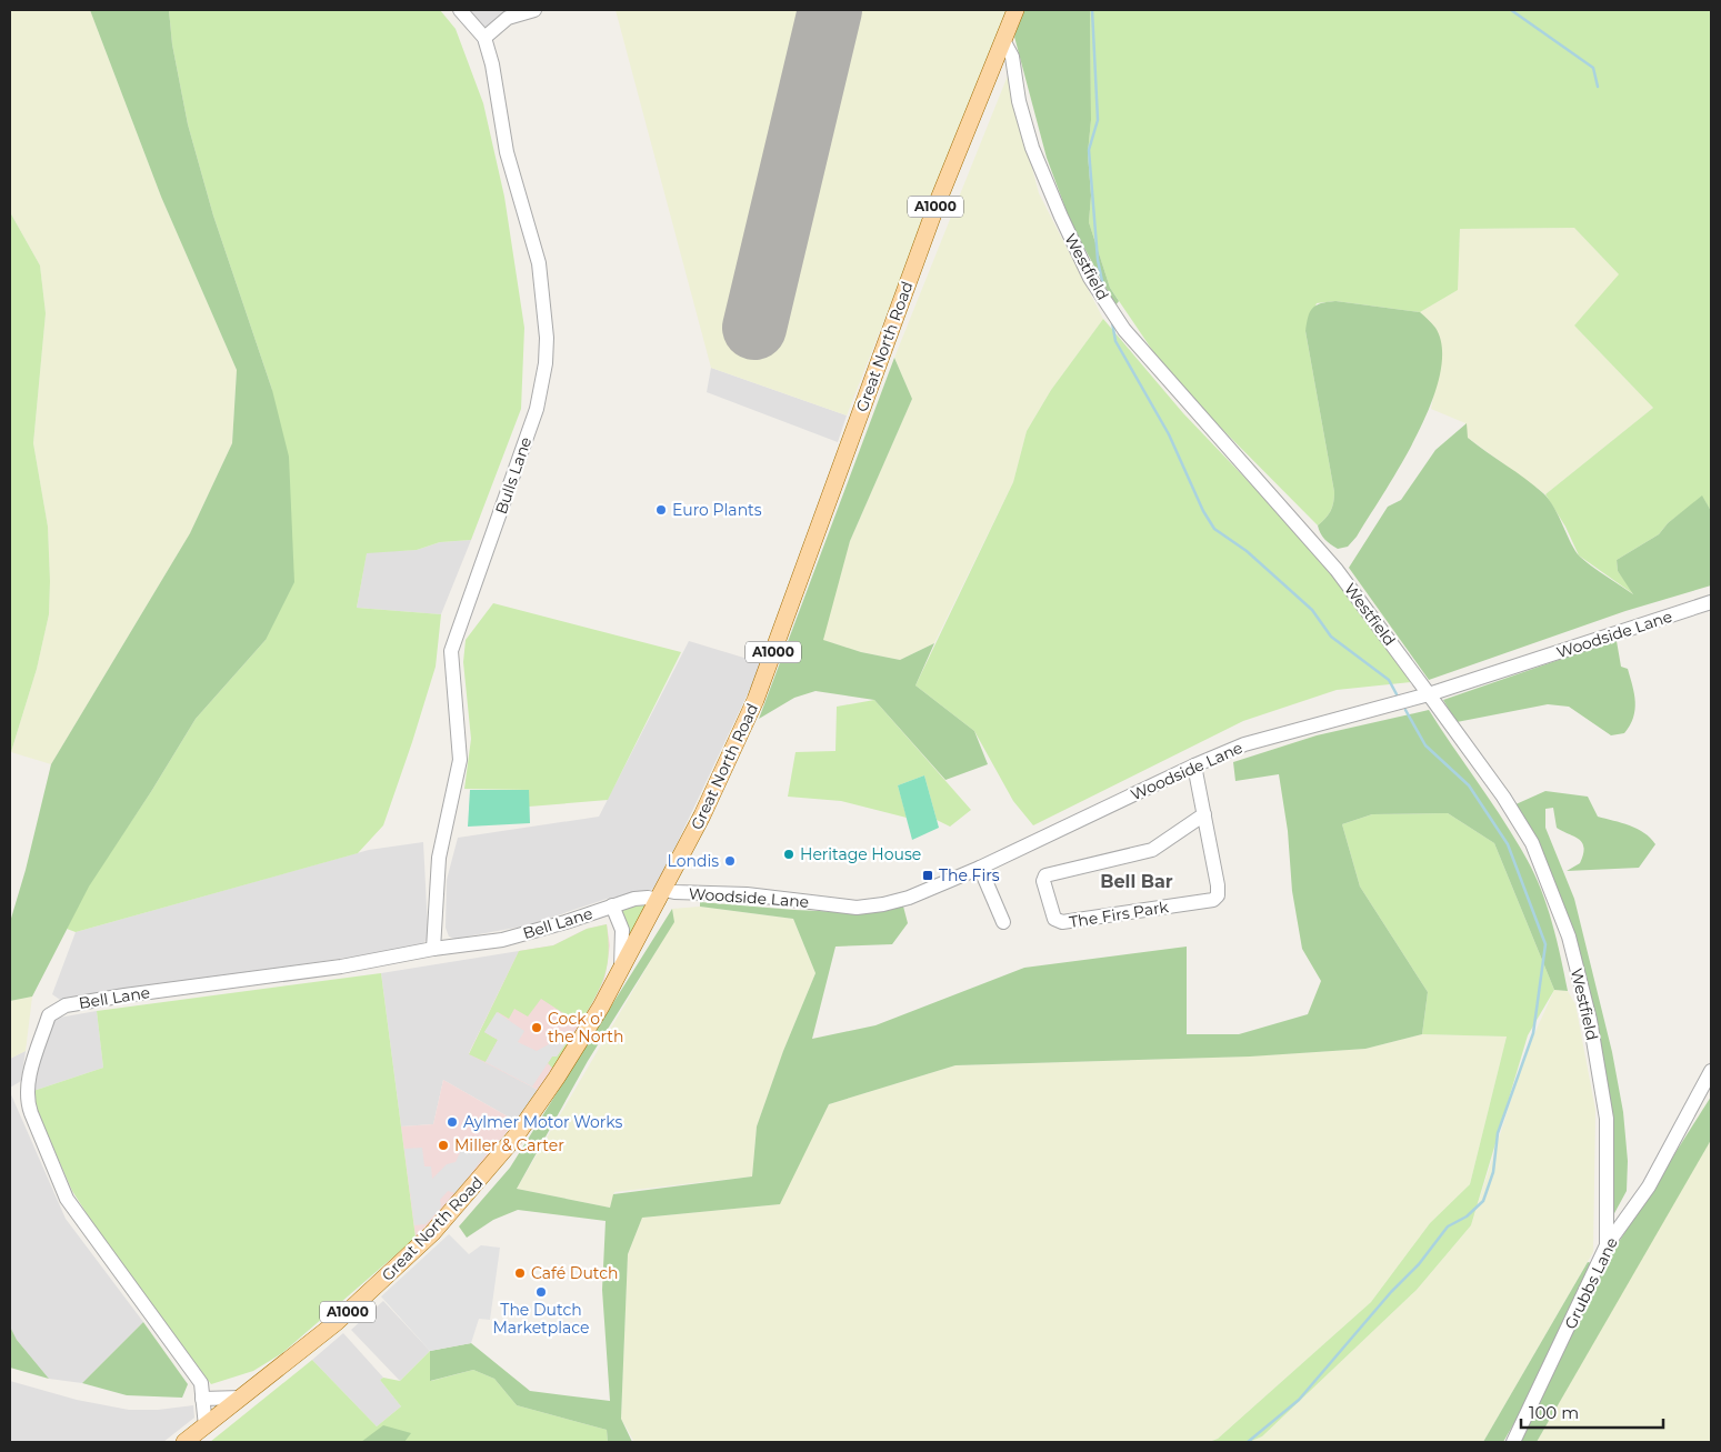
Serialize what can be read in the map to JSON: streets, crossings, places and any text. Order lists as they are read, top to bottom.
{
  "streets": {
    "main road": ["A1000", "Great North Road"],
    "street": [
      "Westfield",
      "Bulls Lane",
      "Woodside Lane",
      "The Firs Park",
      "Bell Lane",
      "Grubbs Lane"
    ]
  },
  "crossings": [
    ["Westfield", "Great North Road"],
    ["Westfield", "Woodside Lane"],
    ["Westfield", "Grubbs Lane"],
    ["Great North Road", "Woodside Lane"],
    ["Great North Road", "Bell Lane"],
    ["Bulls Lane", "Bell Lane"],
    ["Woodside Lane", "The Firs Park"],
    ["Woodside Lane", "Bell Lane"]
  ],
  "districts": ["Bell Bar"],
  "places": {
    "other": [
      "Euro Plants",
      "Heritage House",
      "Londis",
      "Cock o' the North",
      "Aylmer Motor Works",
      "Miller & Carter",
      "Café Dutch",
      "The Dutch Marketplace"
    ],
    "transit": ["The Firs"]
  },
  "scale_bar": "100 m"
}
